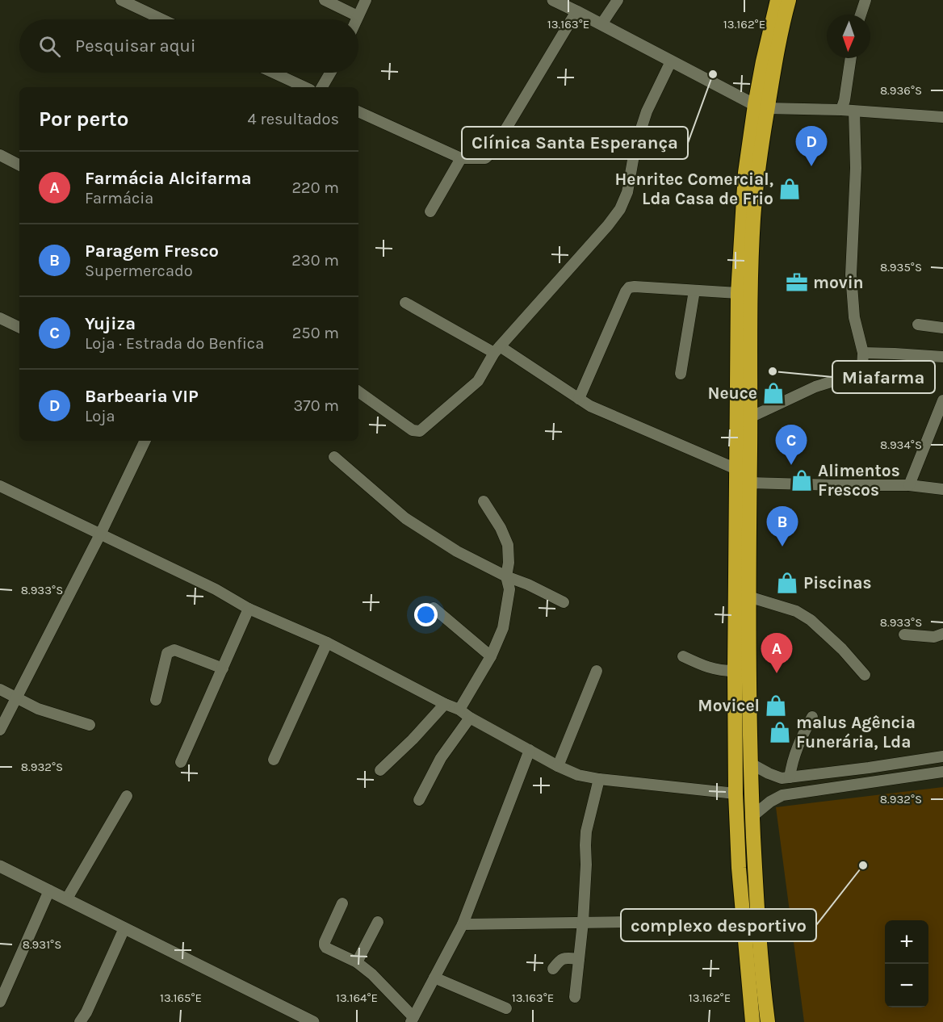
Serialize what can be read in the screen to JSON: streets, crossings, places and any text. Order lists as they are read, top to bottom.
{
  "places": {
    "other": ["Clínica Santa Esperança", "Miafarma", "complexo desportivo"],
    "shop": [
      "Henritec Comercial, Lda Casa de Frio",
      "Neuce",
      "Alimentos Frescos",
      "Piscinas",
      "Movicel",
      "malus Agência Funerária, Lda"
    ],
    "office": ["movin"]
  },
  "north": "bottom",
  "page": {
    "search": "Pesquisar aqui",
    "heading": ["Por perto", "4 resultados"],
    "pins": [
      "D",
      "C",
      "B",
      "A"
    ],
    "list": [
      {
        "mark": "A",
        "name": "Farmácia Alcifarma",
        "note": "Farmácia",
        "value": "220 m"
      },
      {
        "mark": "B",
        "name": "Paragem Fresco",
        "note": "Supermercado",
        "value": "230 m"
      },
      {
        "mark": "C",
        "name": "Yujiza",
        "note": "Loja · Estrada do Benfica",
        "value": "250 m"
      },
      {
        "mark": "D",
        "name": "Barbearia VIP",
        "note": "Loja",
        "value": "370 m"
      }
    ],
    "map_buttons": ["+", "−"]
  },
  "coordinates": [
    "13.163°E",
    "13.162°E",
    "8.936°S",
    "8.935°S",
    "8.934°S",
    "8.933°S",
    "8.932°S",
    "8.931°S",
    "13.165°E",
    "13.164°E"
  ]
}
